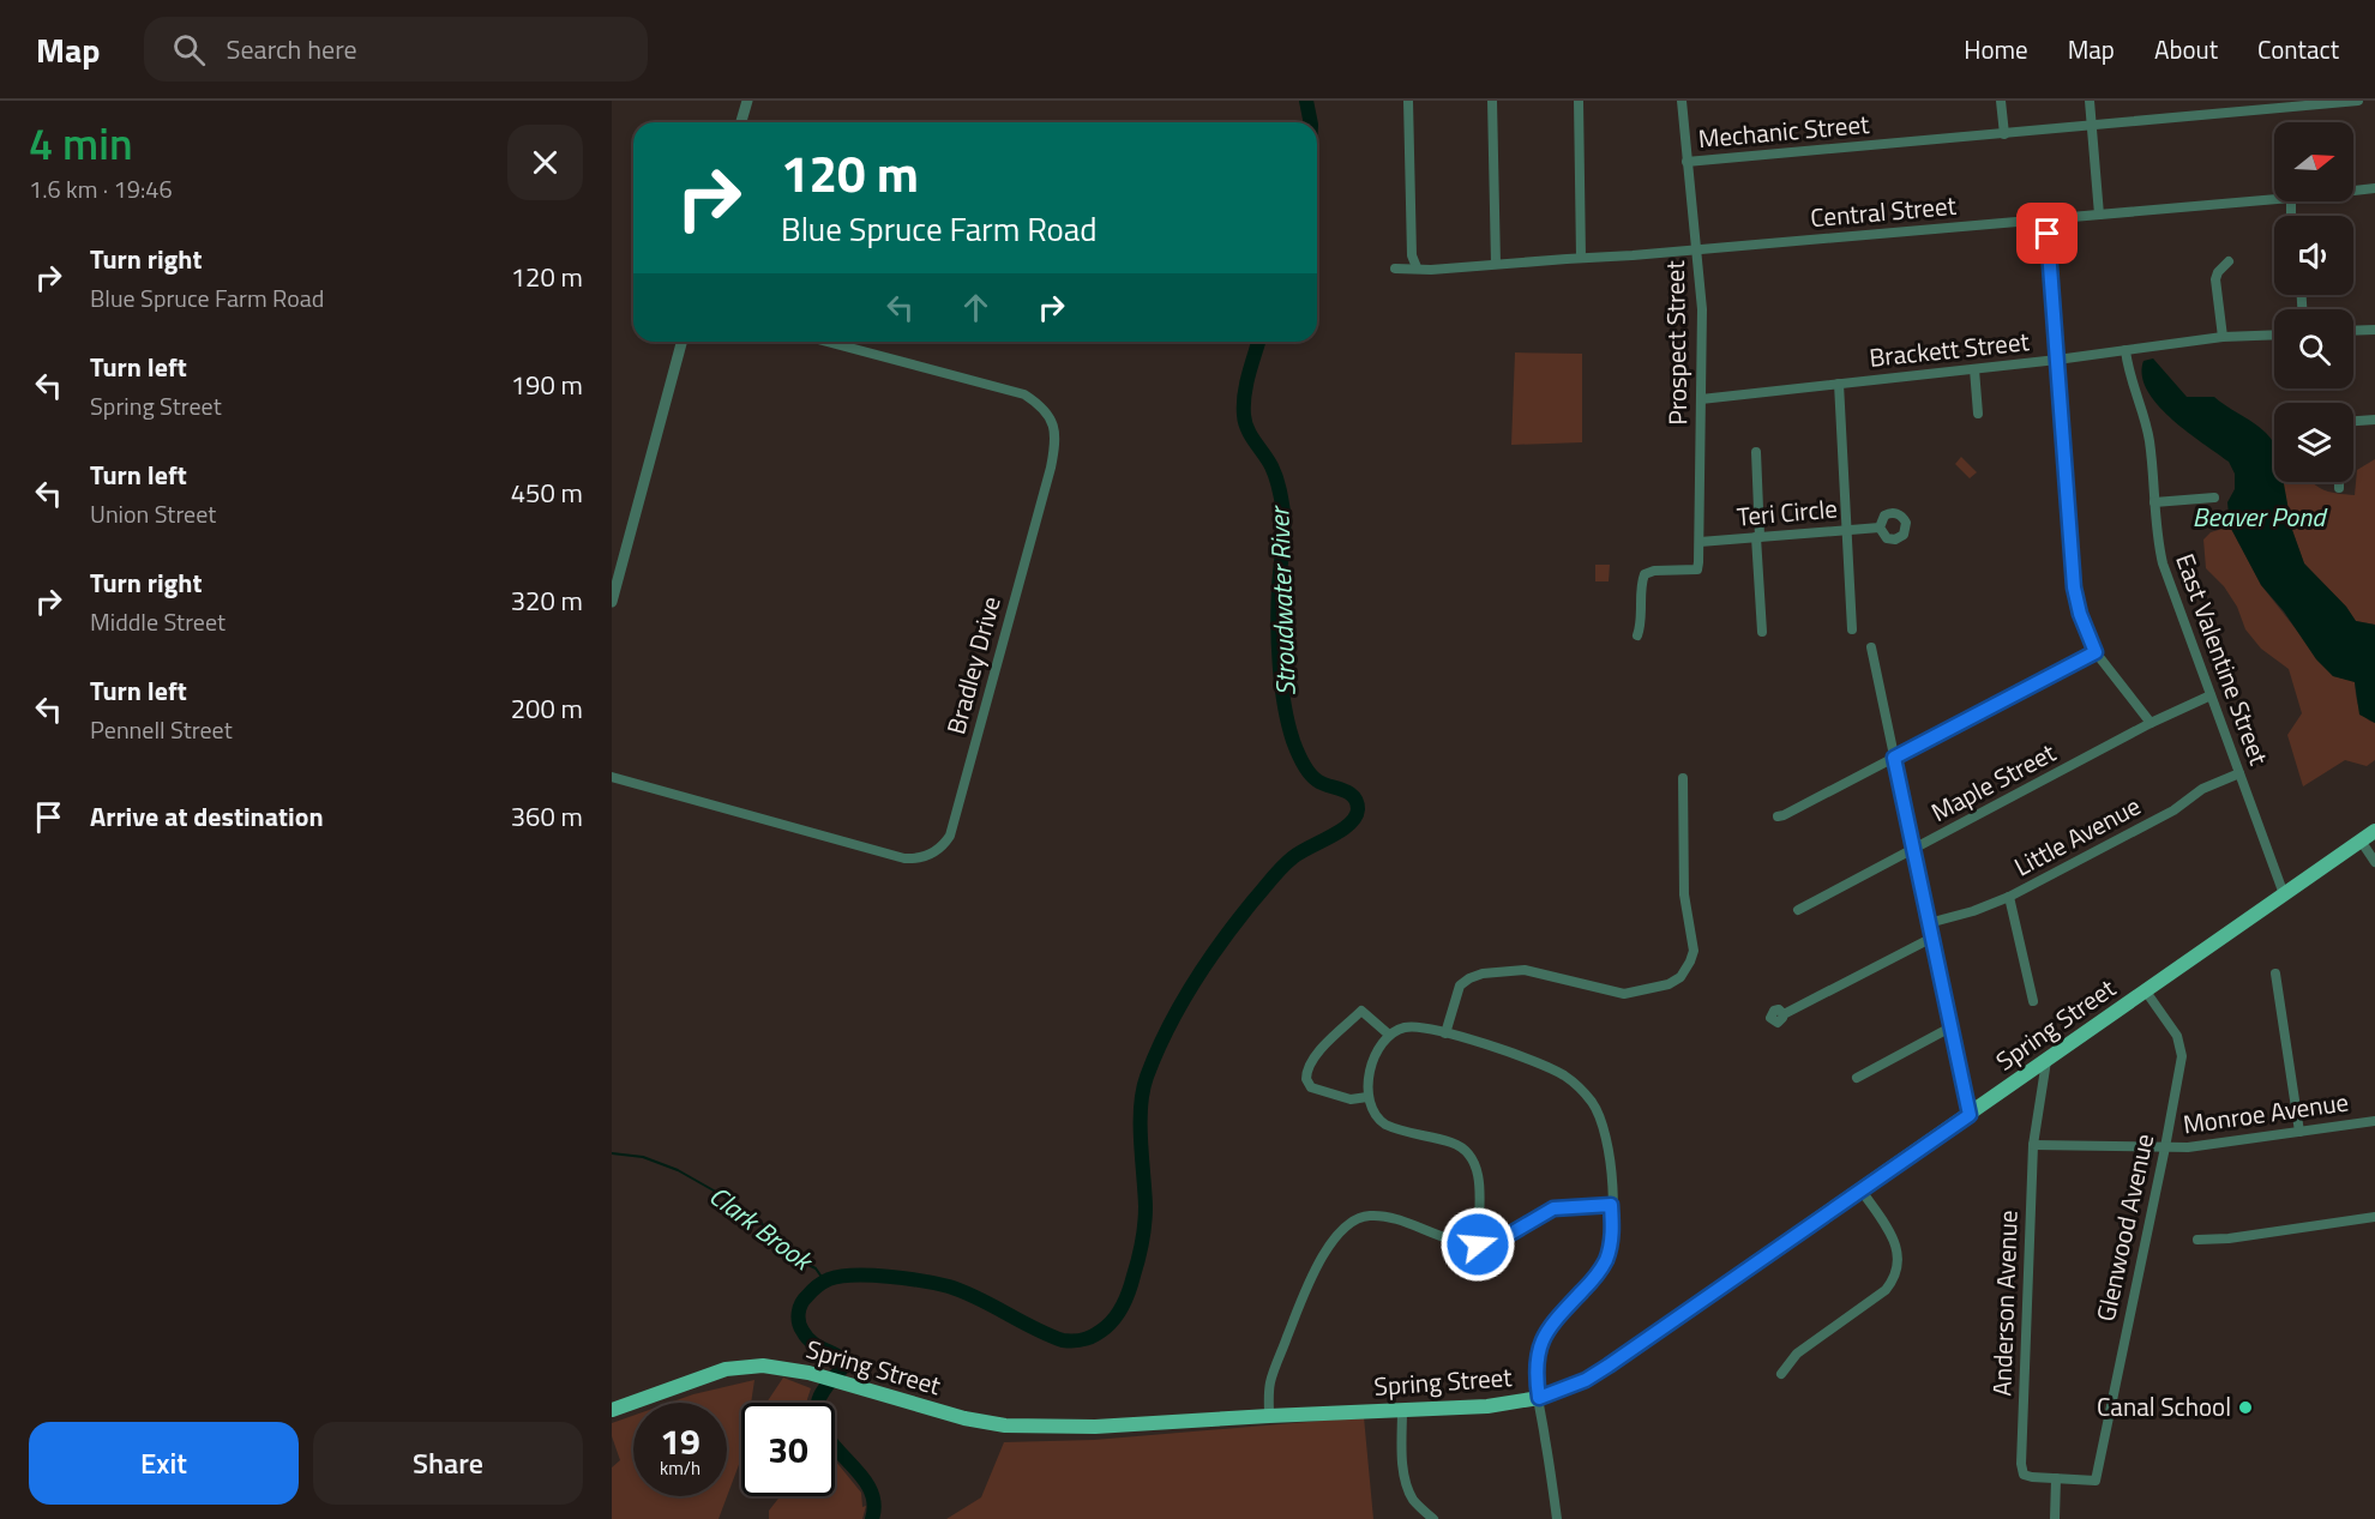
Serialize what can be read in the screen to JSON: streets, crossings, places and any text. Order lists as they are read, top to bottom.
{
  "streets": {
    "main road": ["Spring Street"],
    "street": [
      "Mechanic Street",
      "Central Street",
      "Prospect Street",
      "Brackett Street",
      "Teri Circle",
      "East Valentine Street",
      "Bradley Drive",
      "Maple Street",
      "Little Avenue",
      "Monroe Avenue",
      "Glenwood Avenue",
      "Anderson Avenue"
    ]
  },
  "crossings": [
    ["Mechanic Street", "Prospect Street"],
    ["Central Street", "Prospect Street"],
    ["Prospect Street", "Brackett Street"],
    ["Prospect Street", "Teri Circle"],
    ["Brackett Street", "East Valentine Street"],
    ["East Valentine Street", "Maple Street"],
    ["East Valentine Street", "Little Avenue"],
    ["East Valentine Street", "Spring Street"],
    ["Spring Street", "Glenwood Avenue"],
    ["Spring Street", "Anderson Avenue"],
    ["Monroe Avenue", "Glenwood Avenue"],
    ["Monroe Avenue", "Anderson Avenue"],
    ["Glenwood Avenue", "Anderson Avenue"]
  ],
  "water": ["Beaver Pond", "Stroudwater River", "Clark Brook"],
  "places": ["Canal School"],
  "north": "right",
  "page": {
    "header": "Map",
    "search": "Search here",
    "nav": [
      "Home",
      "Map",
      "About",
      "Contact"
    ],
    "heading": ["4 min", "1.6 km · 19:46"],
    "turn": ["120 m", "Blue Spruce Farm Road"],
    "list": [
      {
        "name": "Turn right",
        "note": "Blue Spruce Farm Road",
        "value": "120 m"
      },
      {
        "name": "Turn left",
        "note": "Spring Street",
        "value": "190 m"
      },
      {
        "name": "Turn left",
        "note": "Union Street",
        "value": "450 m"
      },
      {
        "name": "Turn right",
        "note": "Middle Street",
        "value": "320 m"
      },
      {
        "name": "Turn left",
        "note": "Pennell Street",
        "value": "200 m"
      },
      {
        "name": "Arrive at destination",
        "value": "360 m"
      }
    ],
    "speed": "19 km/h",
    "limit": "30",
    "buttons": ["Exit", "Share"]
  }
}
